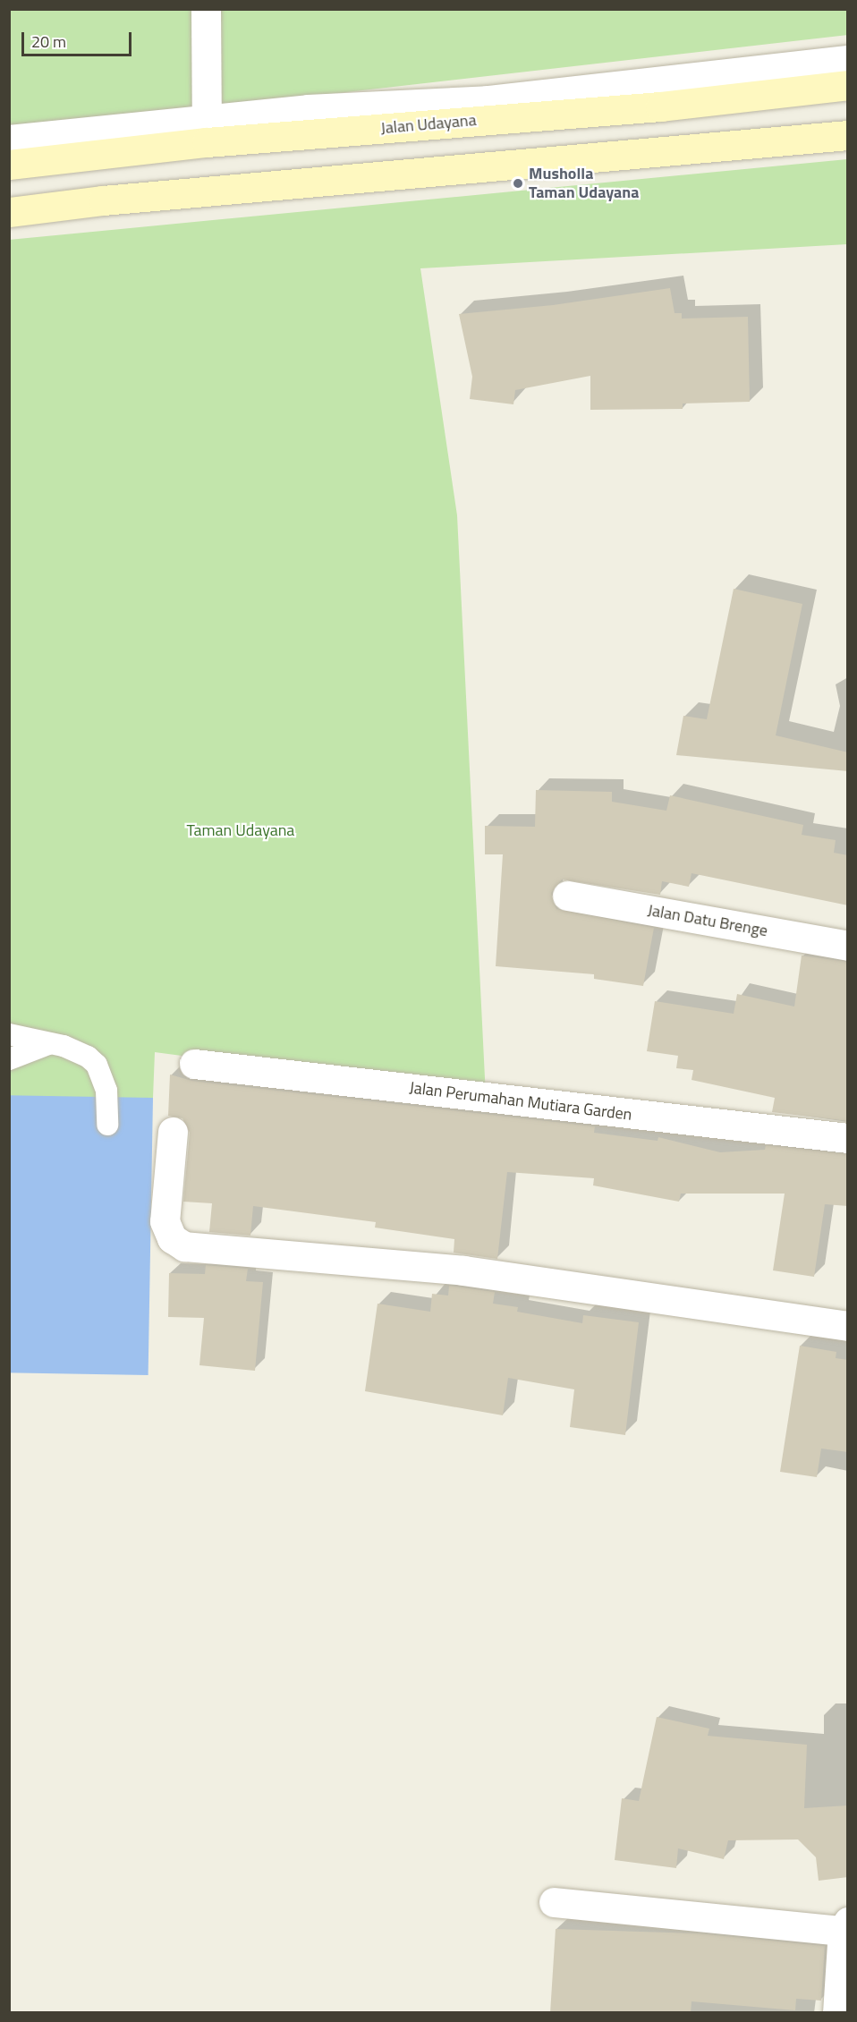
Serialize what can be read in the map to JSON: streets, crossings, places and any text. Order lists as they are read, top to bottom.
{
  "streets": {
    "main road": ["Jalan Udayana"],
    "street": ["Jalan Datu Brenge", "Jalan Perumahan Mutiara Garden"]
  },
  "parks": ["Taman Udayana"],
  "places": ["Musholla Taman Udayana"],
  "scale_bar": "20 m"
}
